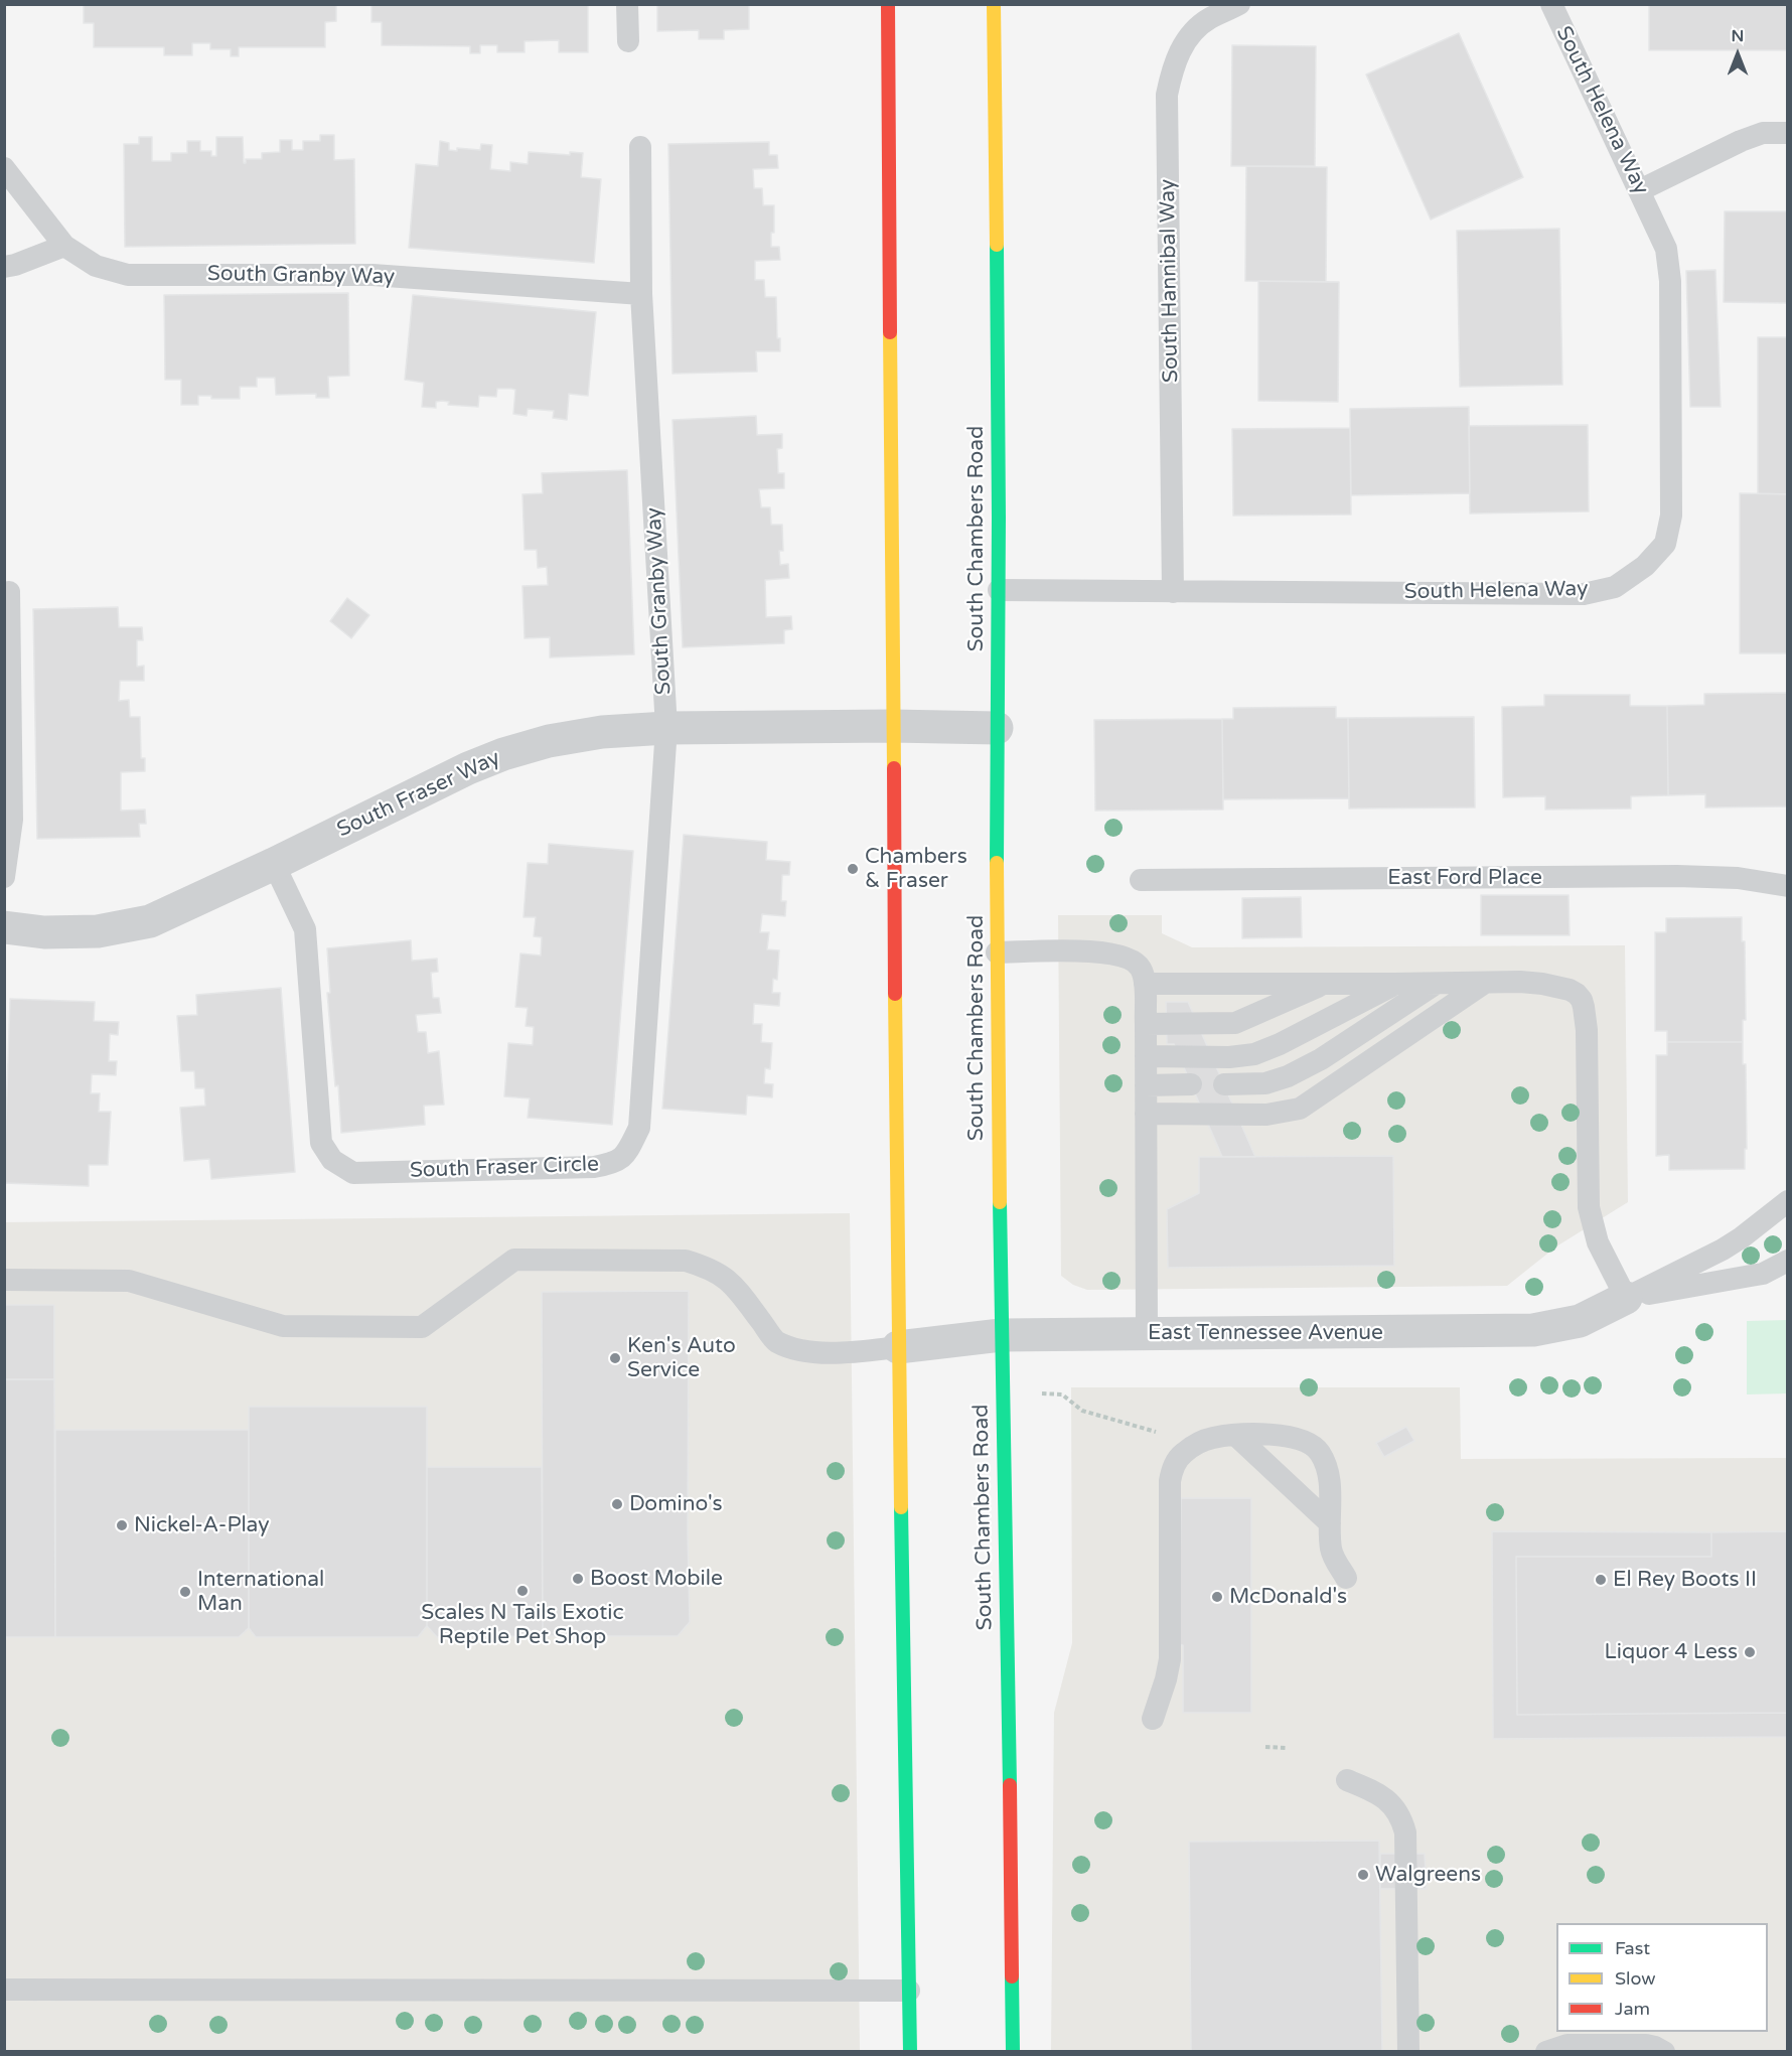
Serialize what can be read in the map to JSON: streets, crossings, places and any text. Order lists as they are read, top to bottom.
{
  "streets": {
    "main road": ["South Chambers Road"],
    "street": ["South Fraser Way", "East Tennessee Avenue"],
    "lane": [
      "South Helena Way",
      "South Granby Way",
      "South Hannibal Way",
      "East Ford Place",
      "South Fraser Circle"
    ]
  },
  "crossings": [
    ["South Helena Way", "South Hannibal Way"],
    ["South Helena Way", "South Chambers Road"],
    ["South Granby Way", "South Fraser Way"],
    ["South Granby Way", "South Fraser Circle"],
    ["South Chambers Road", "South Fraser Way"],
    ["South Chambers Road", "East Tennessee Avenue"],
    ["South Fraser Way", "South Fraser Circle"]
  ],
  "places": [
    "Chambers & Fraser",
    "Ken's Auto Service",
    "Domino's",
    "Nickel-A-Play",
    "Boost Mobile",
    "El Rey Boots II",
    "Scales N Tails Exotic Reptile Pet Shop",
    "International Man",
    "McDonald's",
    "Liquor 4 Less",
    "Walgreens"
  ],
  "legend": ["Fast", "Slow", "Jam"],
  "north": "top"
}
